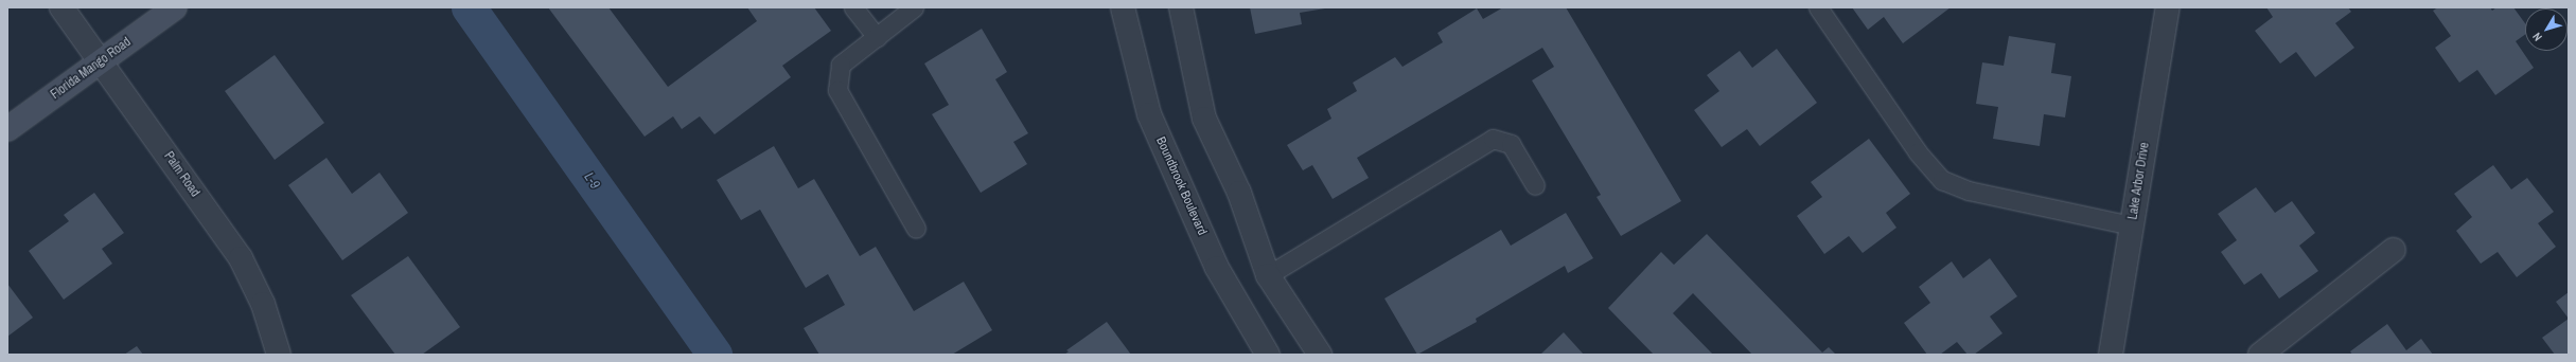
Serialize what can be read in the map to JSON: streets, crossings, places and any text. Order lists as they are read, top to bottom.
{
  "streets": {
    "street": [
      "Florida Mango Road",
      "Palm Road",
      "Lake Arbor Drive",
      "Boundbrook Boulevard"
    ]
  },
  "crossings": [
    ["Florida Mango Road", "Palm Road"]
  ],
  "water": ["L-9"],
  "north": "bottom left"
}
